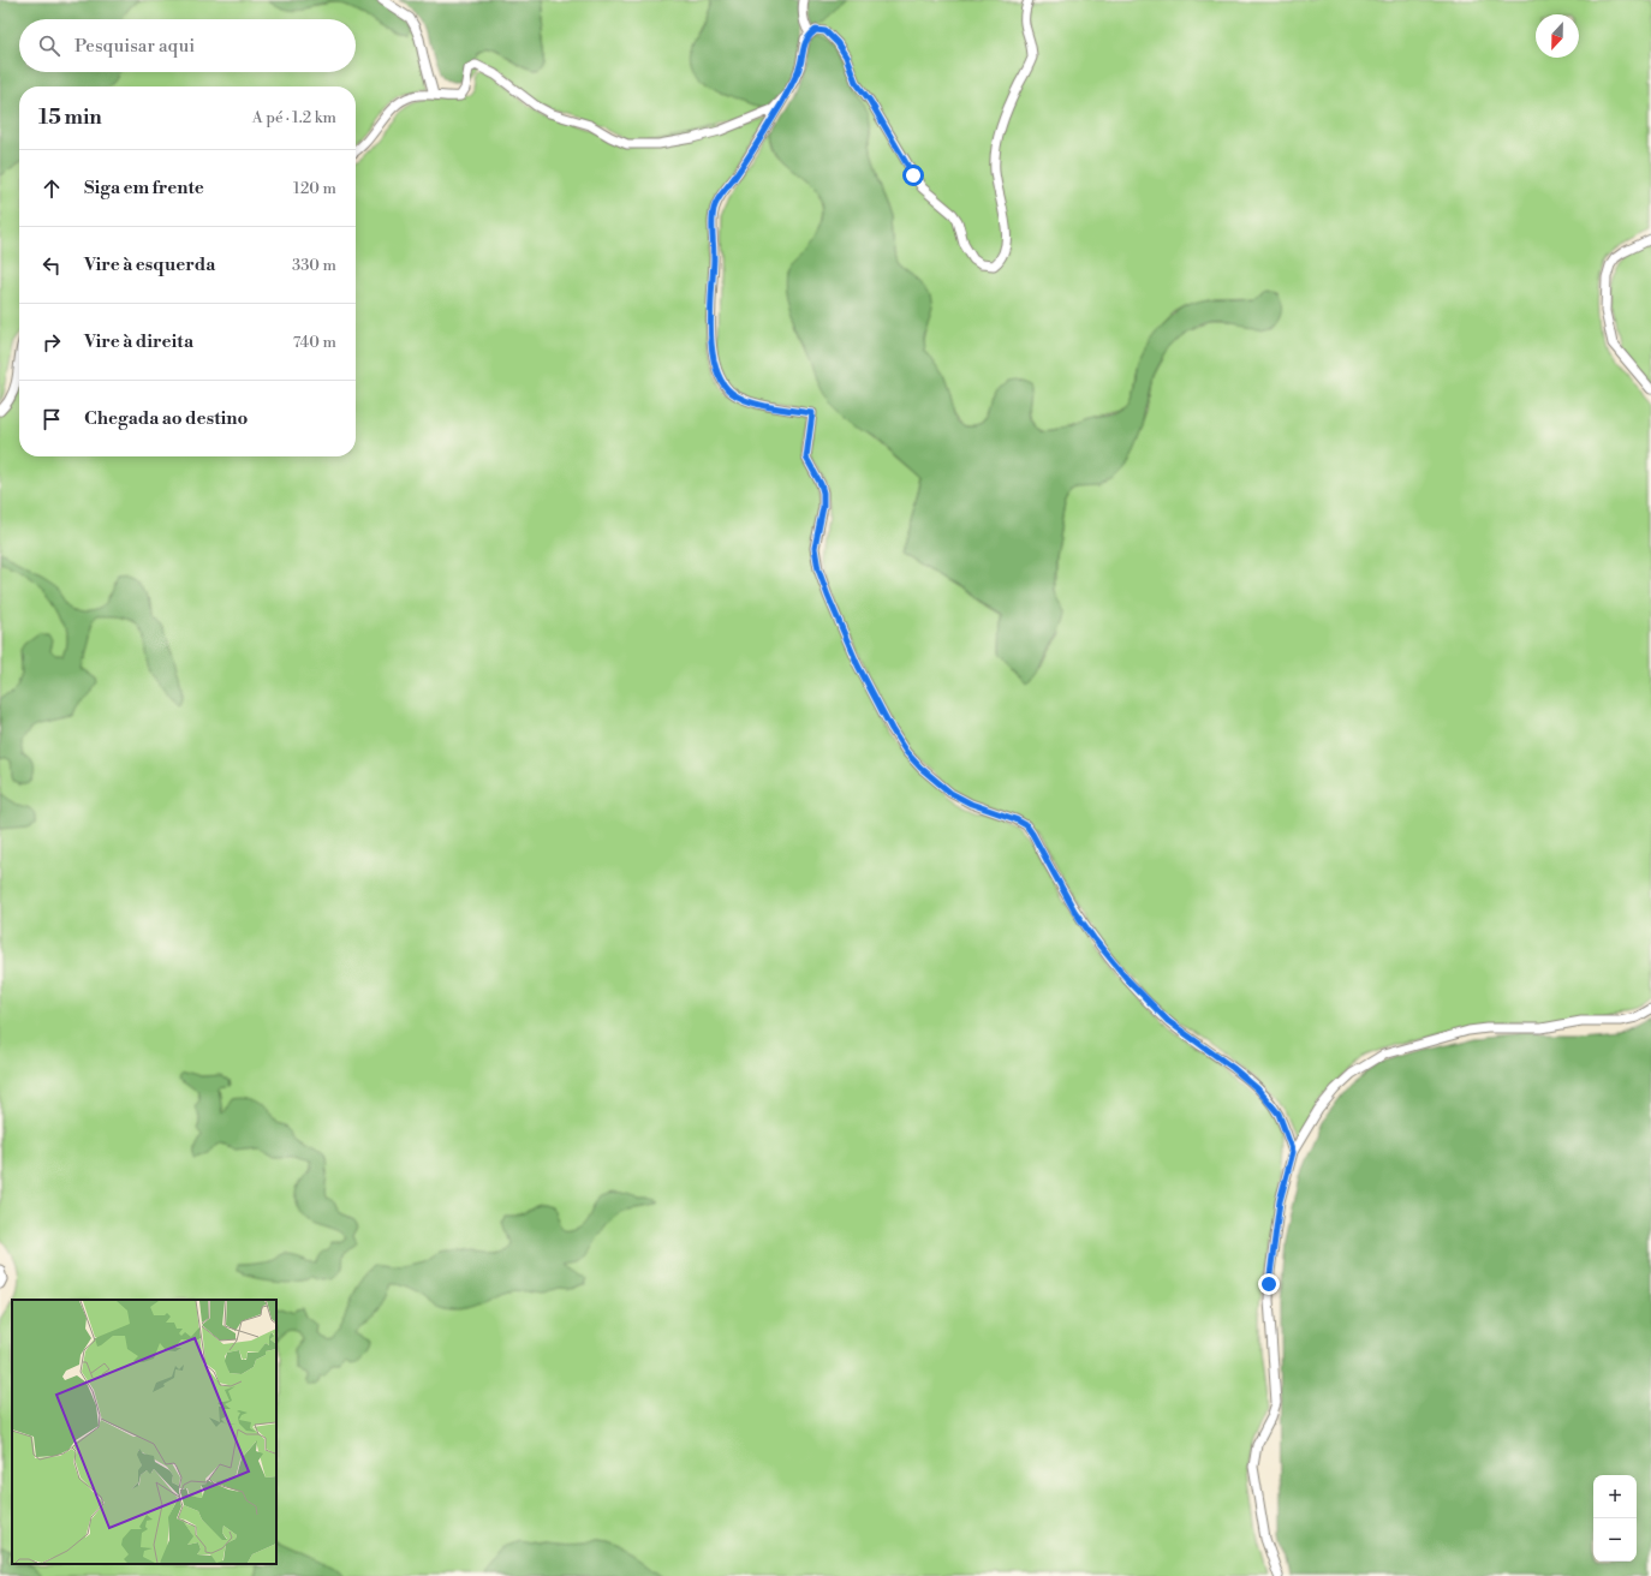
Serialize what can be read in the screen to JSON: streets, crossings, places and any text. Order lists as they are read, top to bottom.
{
  "north": "bottom",
  "page": {
    "search": "Pesquisar aqui",
    "heading": ["15 min", "A pé · 1.2 km"],
    "list": [
      ["Siga em frente", "120 m"],
      ["Vire à esquerda", "330 m"],
      ["Vire à direita", "740 m"],
      "Chegada ao destino"
    ],
    "map_buttons": ["+", "−"]
  }
}
